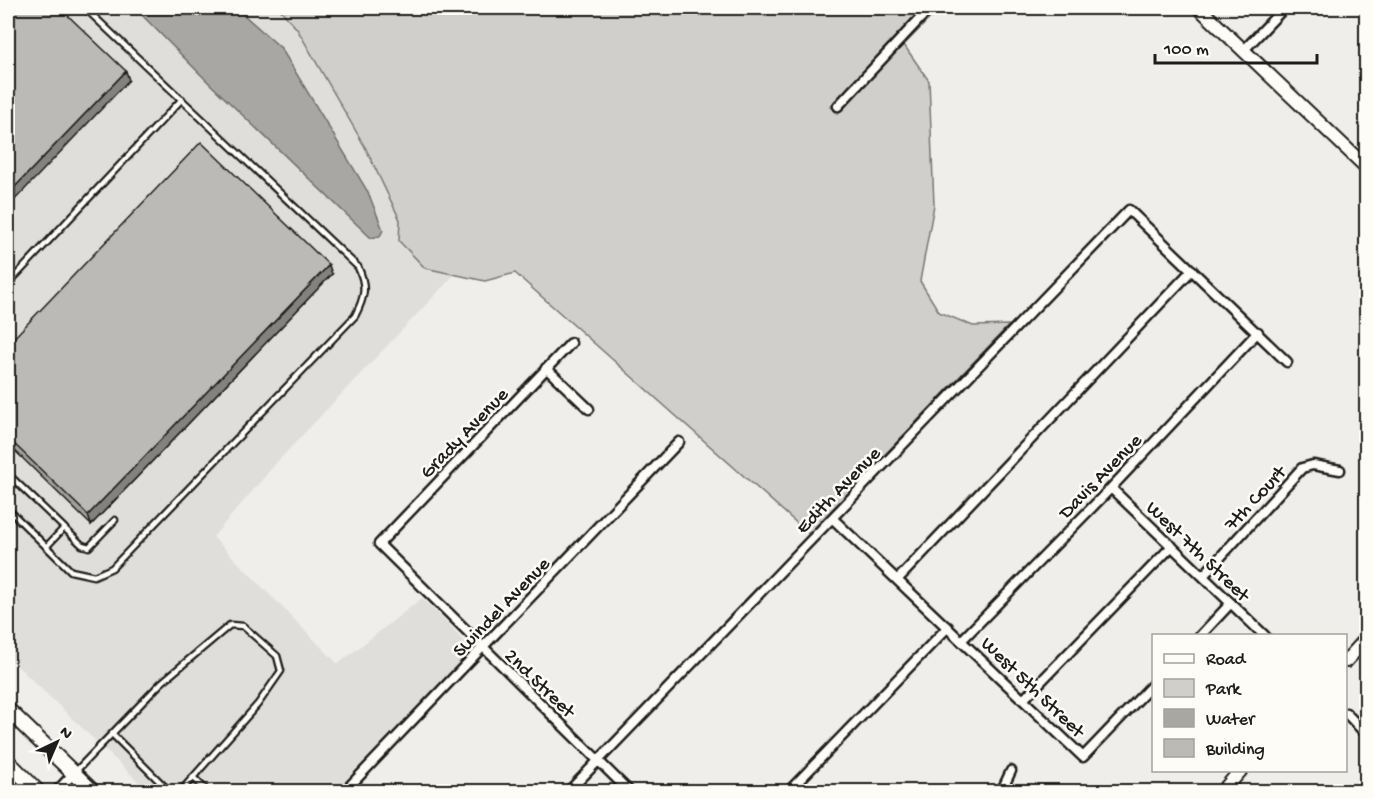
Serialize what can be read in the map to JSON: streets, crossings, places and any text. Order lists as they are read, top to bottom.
{
  "streets": {
    "street": [
      "Grady Avenue",
      "Davis Avenue",
      "Edith Avenue",
      "7th Court",
      "West 7th Street",
      "Swindel Avenue",
      "2nd Street",
      "West 5th Street"
    ]
  },
  "crossings": [
    ["Grady Avenue", "2nd Street"],
    ["Davis Avenue", "West 7th Street"],
    ["Davis Avenue", "West 5th Street"],
    ["Edith Avenue", "2nd Street"],
    ["7th Court", "West 7th Street"],
    ["Swindel Avenue", "2nd Street"]
  ],
  "legend": [
    "Road",
    "Park",
    "Water",
    "Building"
  ],
  "scale_bar": "100 m",
  "north": "top right"
}
